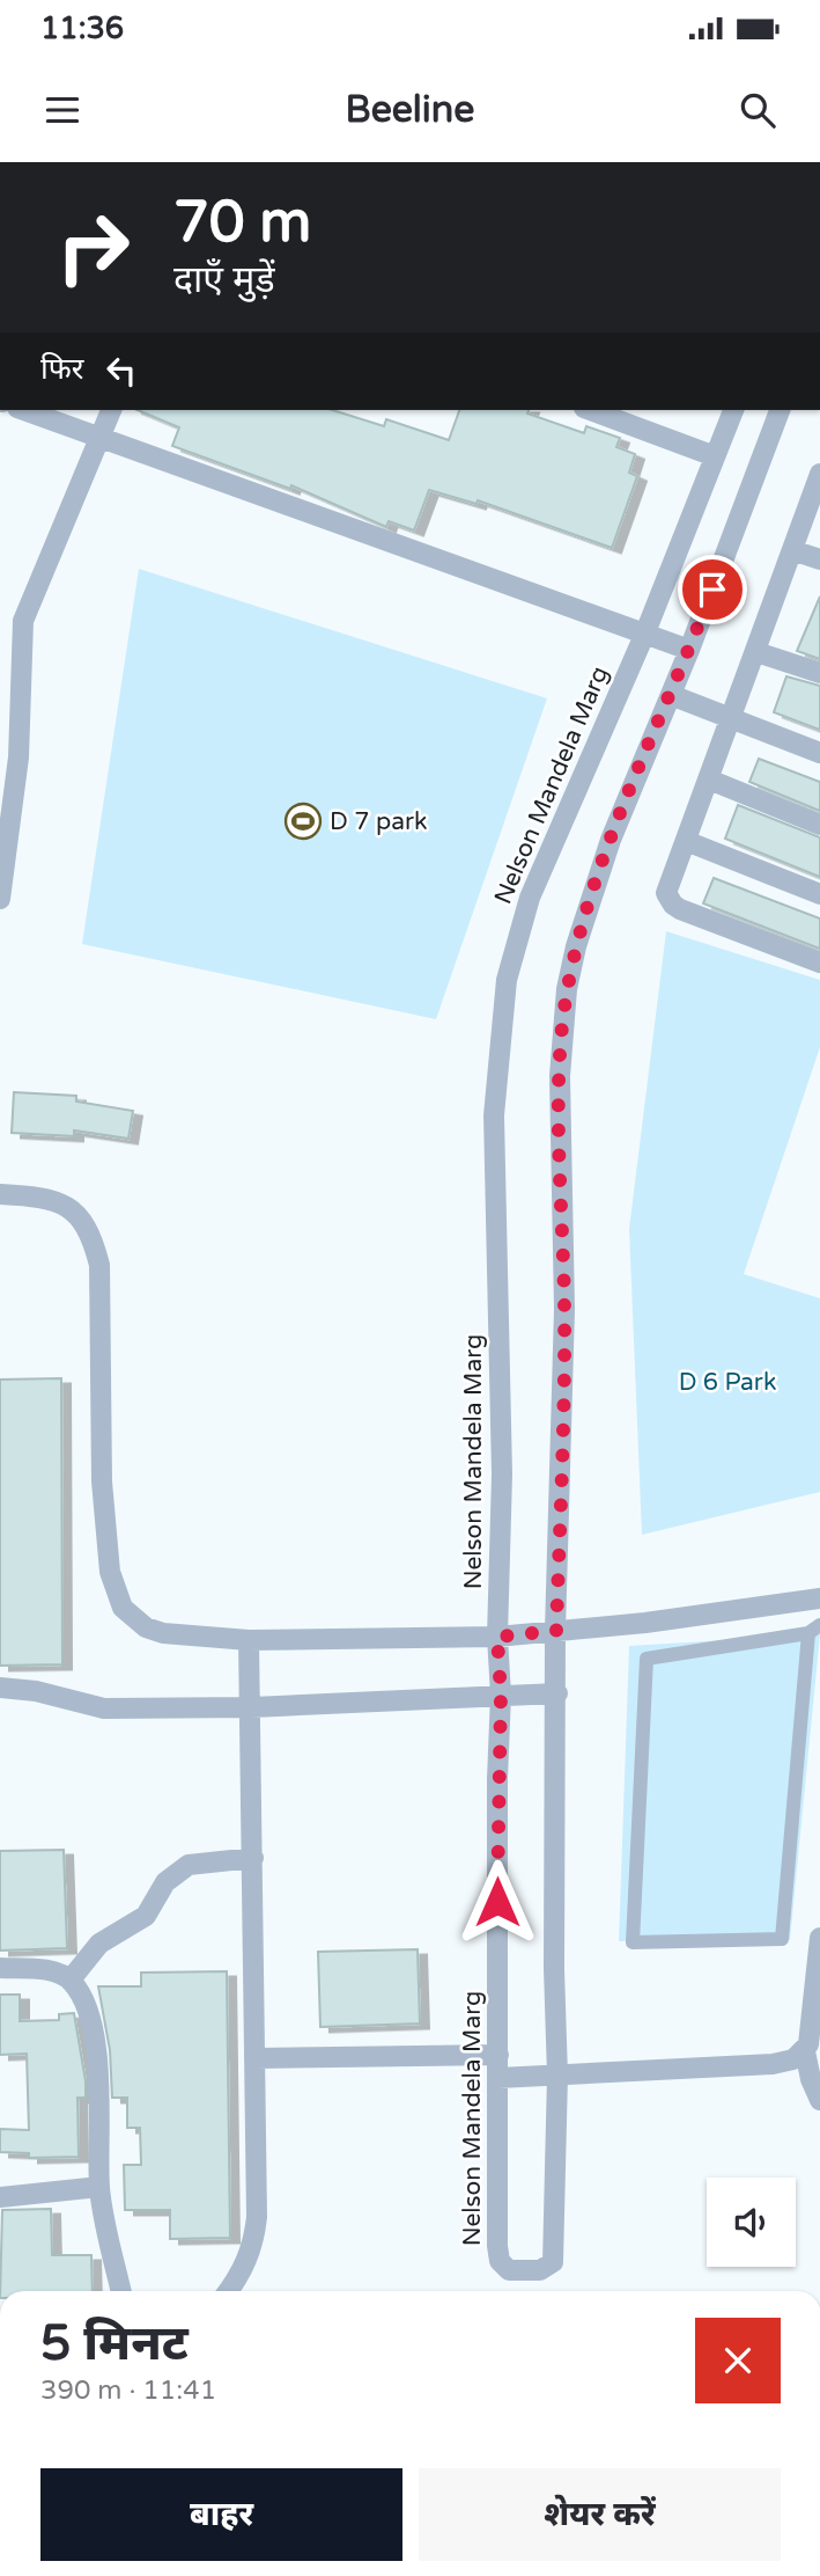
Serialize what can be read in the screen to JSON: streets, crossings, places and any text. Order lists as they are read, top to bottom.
{
  "streets": {
    "street": ["Nelson Mandela Marg"]
  },
  "parks": ["D 6 Park"],
  "places": {
    "sports": ["D 7 park"]
  },
  "page": {
    "status": "11:36",
    "header": "Beeline",
    "turn": ["70 m", "दाएँ मुड़ें"],
    "then": "फिर",
    "heading": ["5 मिनट", "390 m · 11:41"],
    "buttons": ["बाहर", "शेयर करें"]
  }
}
